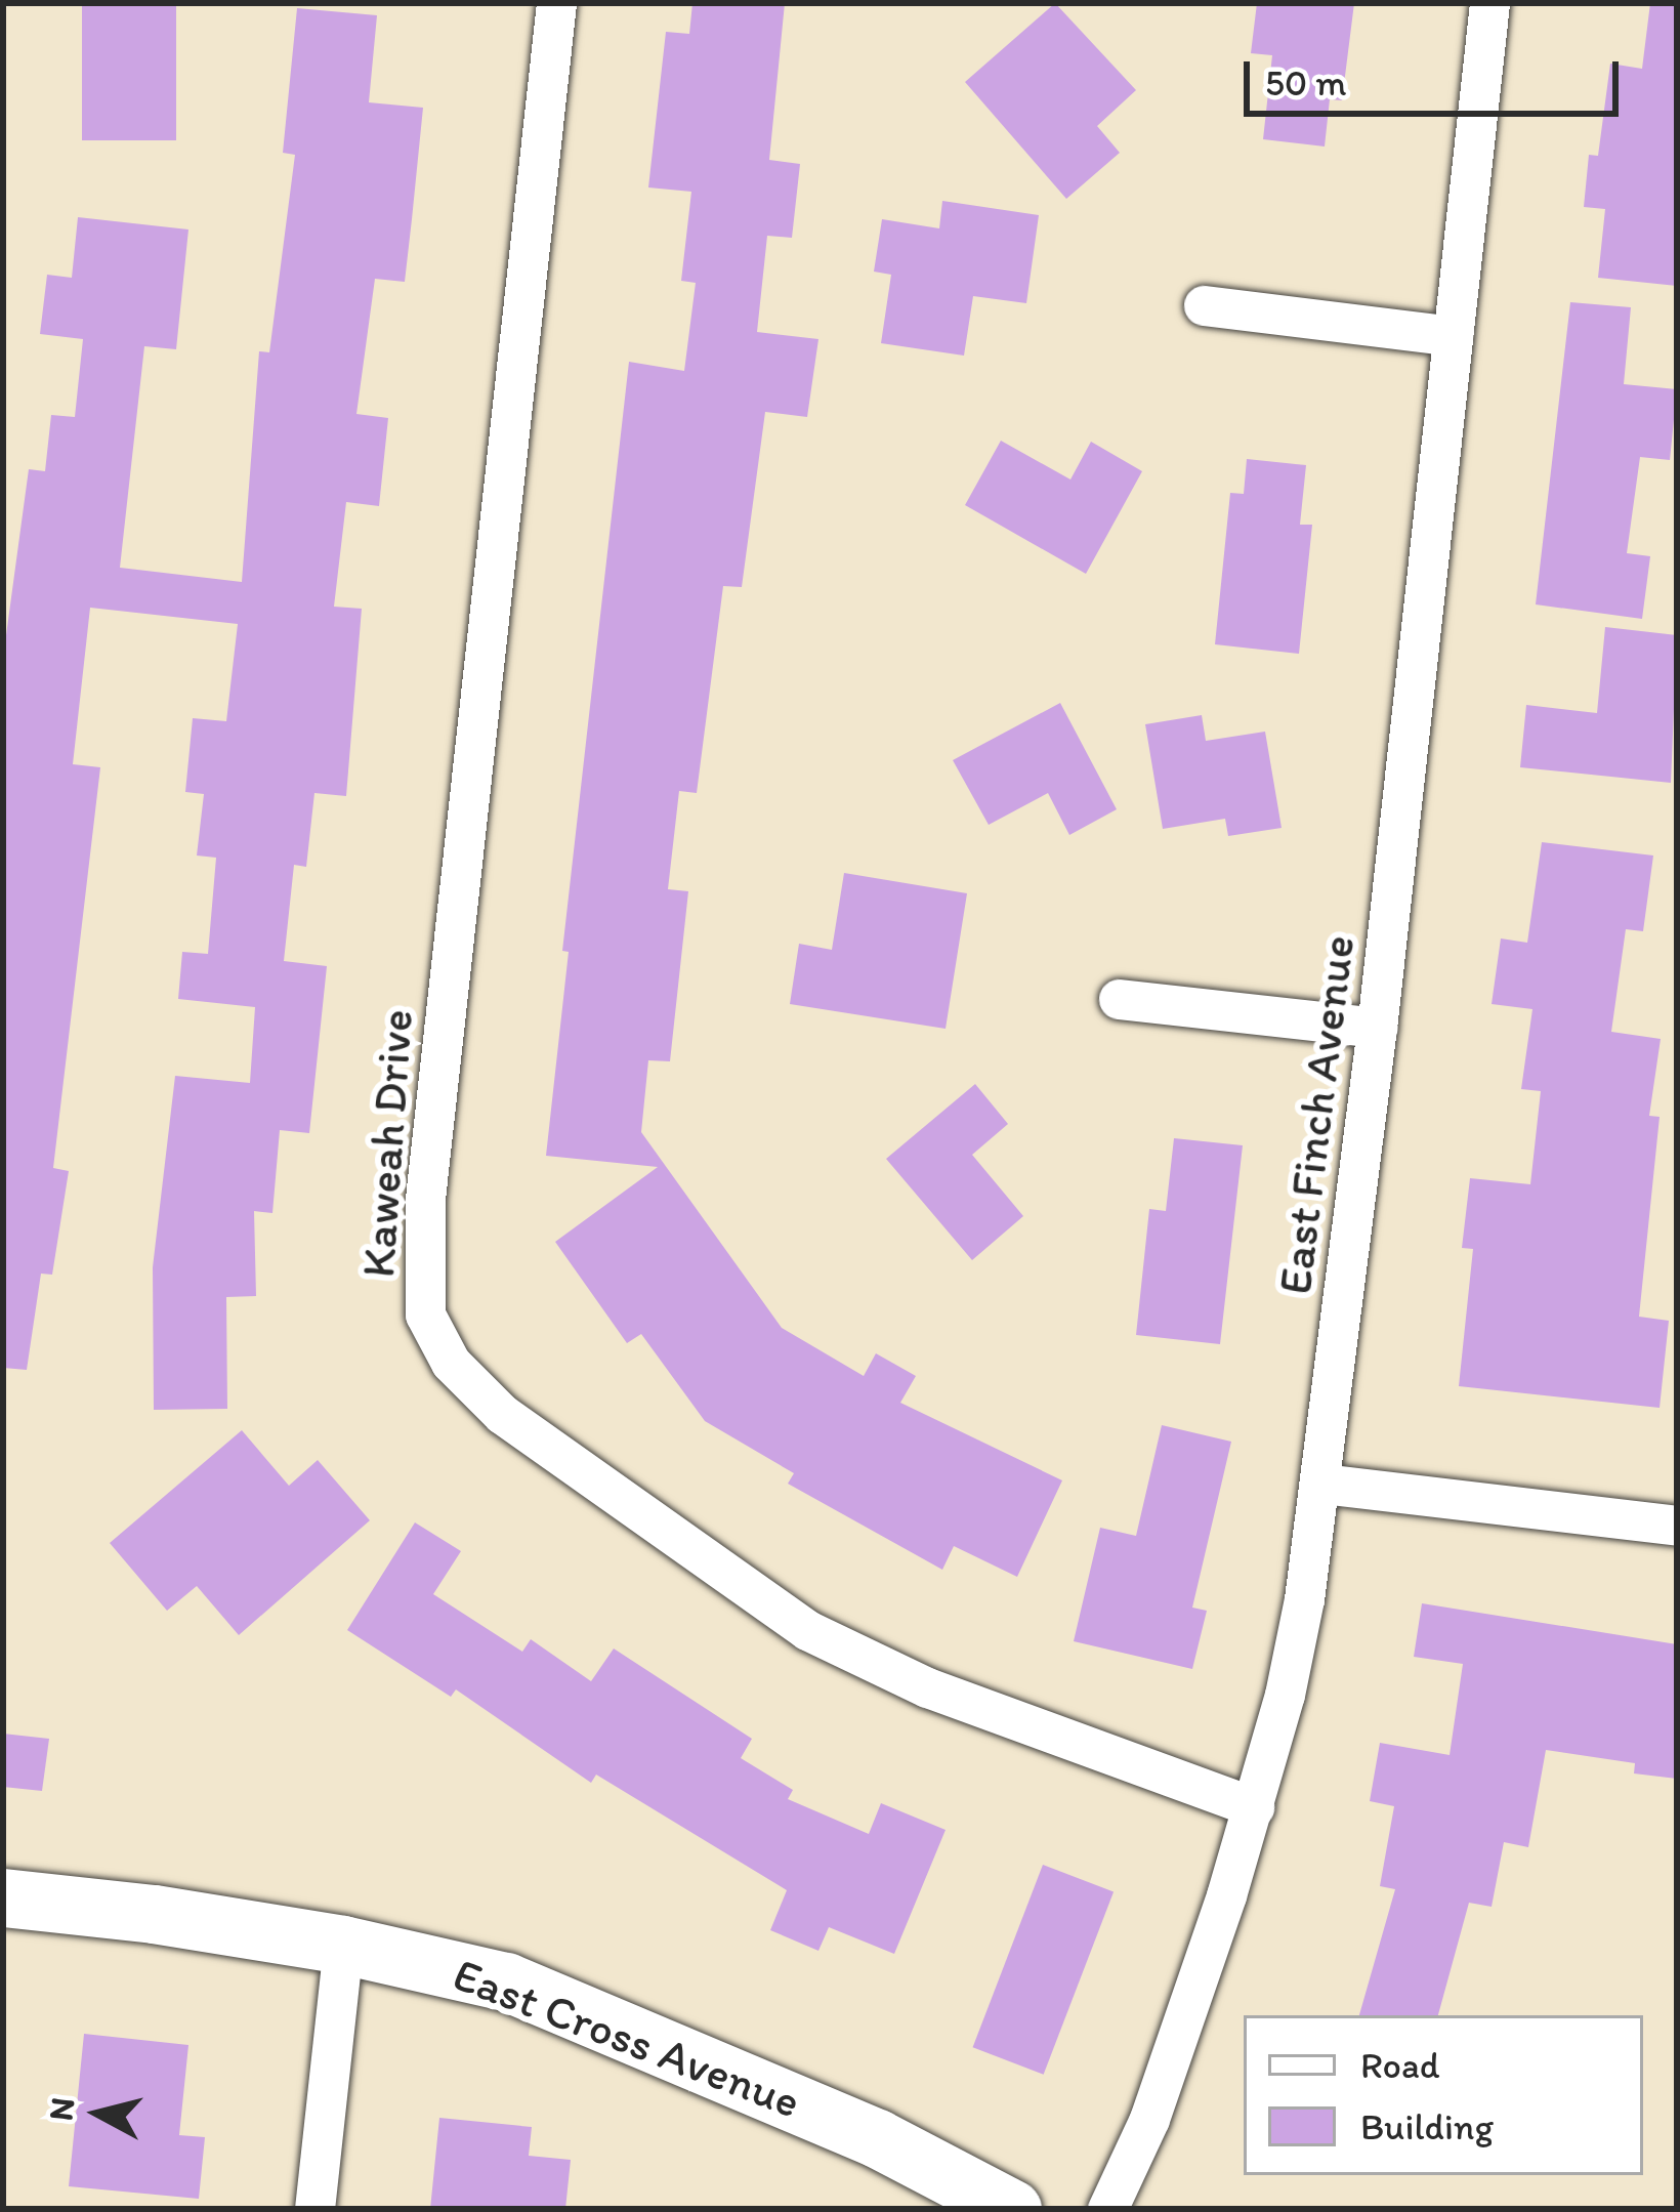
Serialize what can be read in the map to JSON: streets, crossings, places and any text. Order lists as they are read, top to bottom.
{
  "streets": {
    "street": ["East Finch Avenue", "Kaweah Drive", "East Cross Avenue"]
  },
  "crossings": [
    ["East Finch Avenue", "Kaweah Drive"]
  ],
  "legend": ["Road", "Building"],
  "scale_bar": "50 m",
  "north": "left"
}
